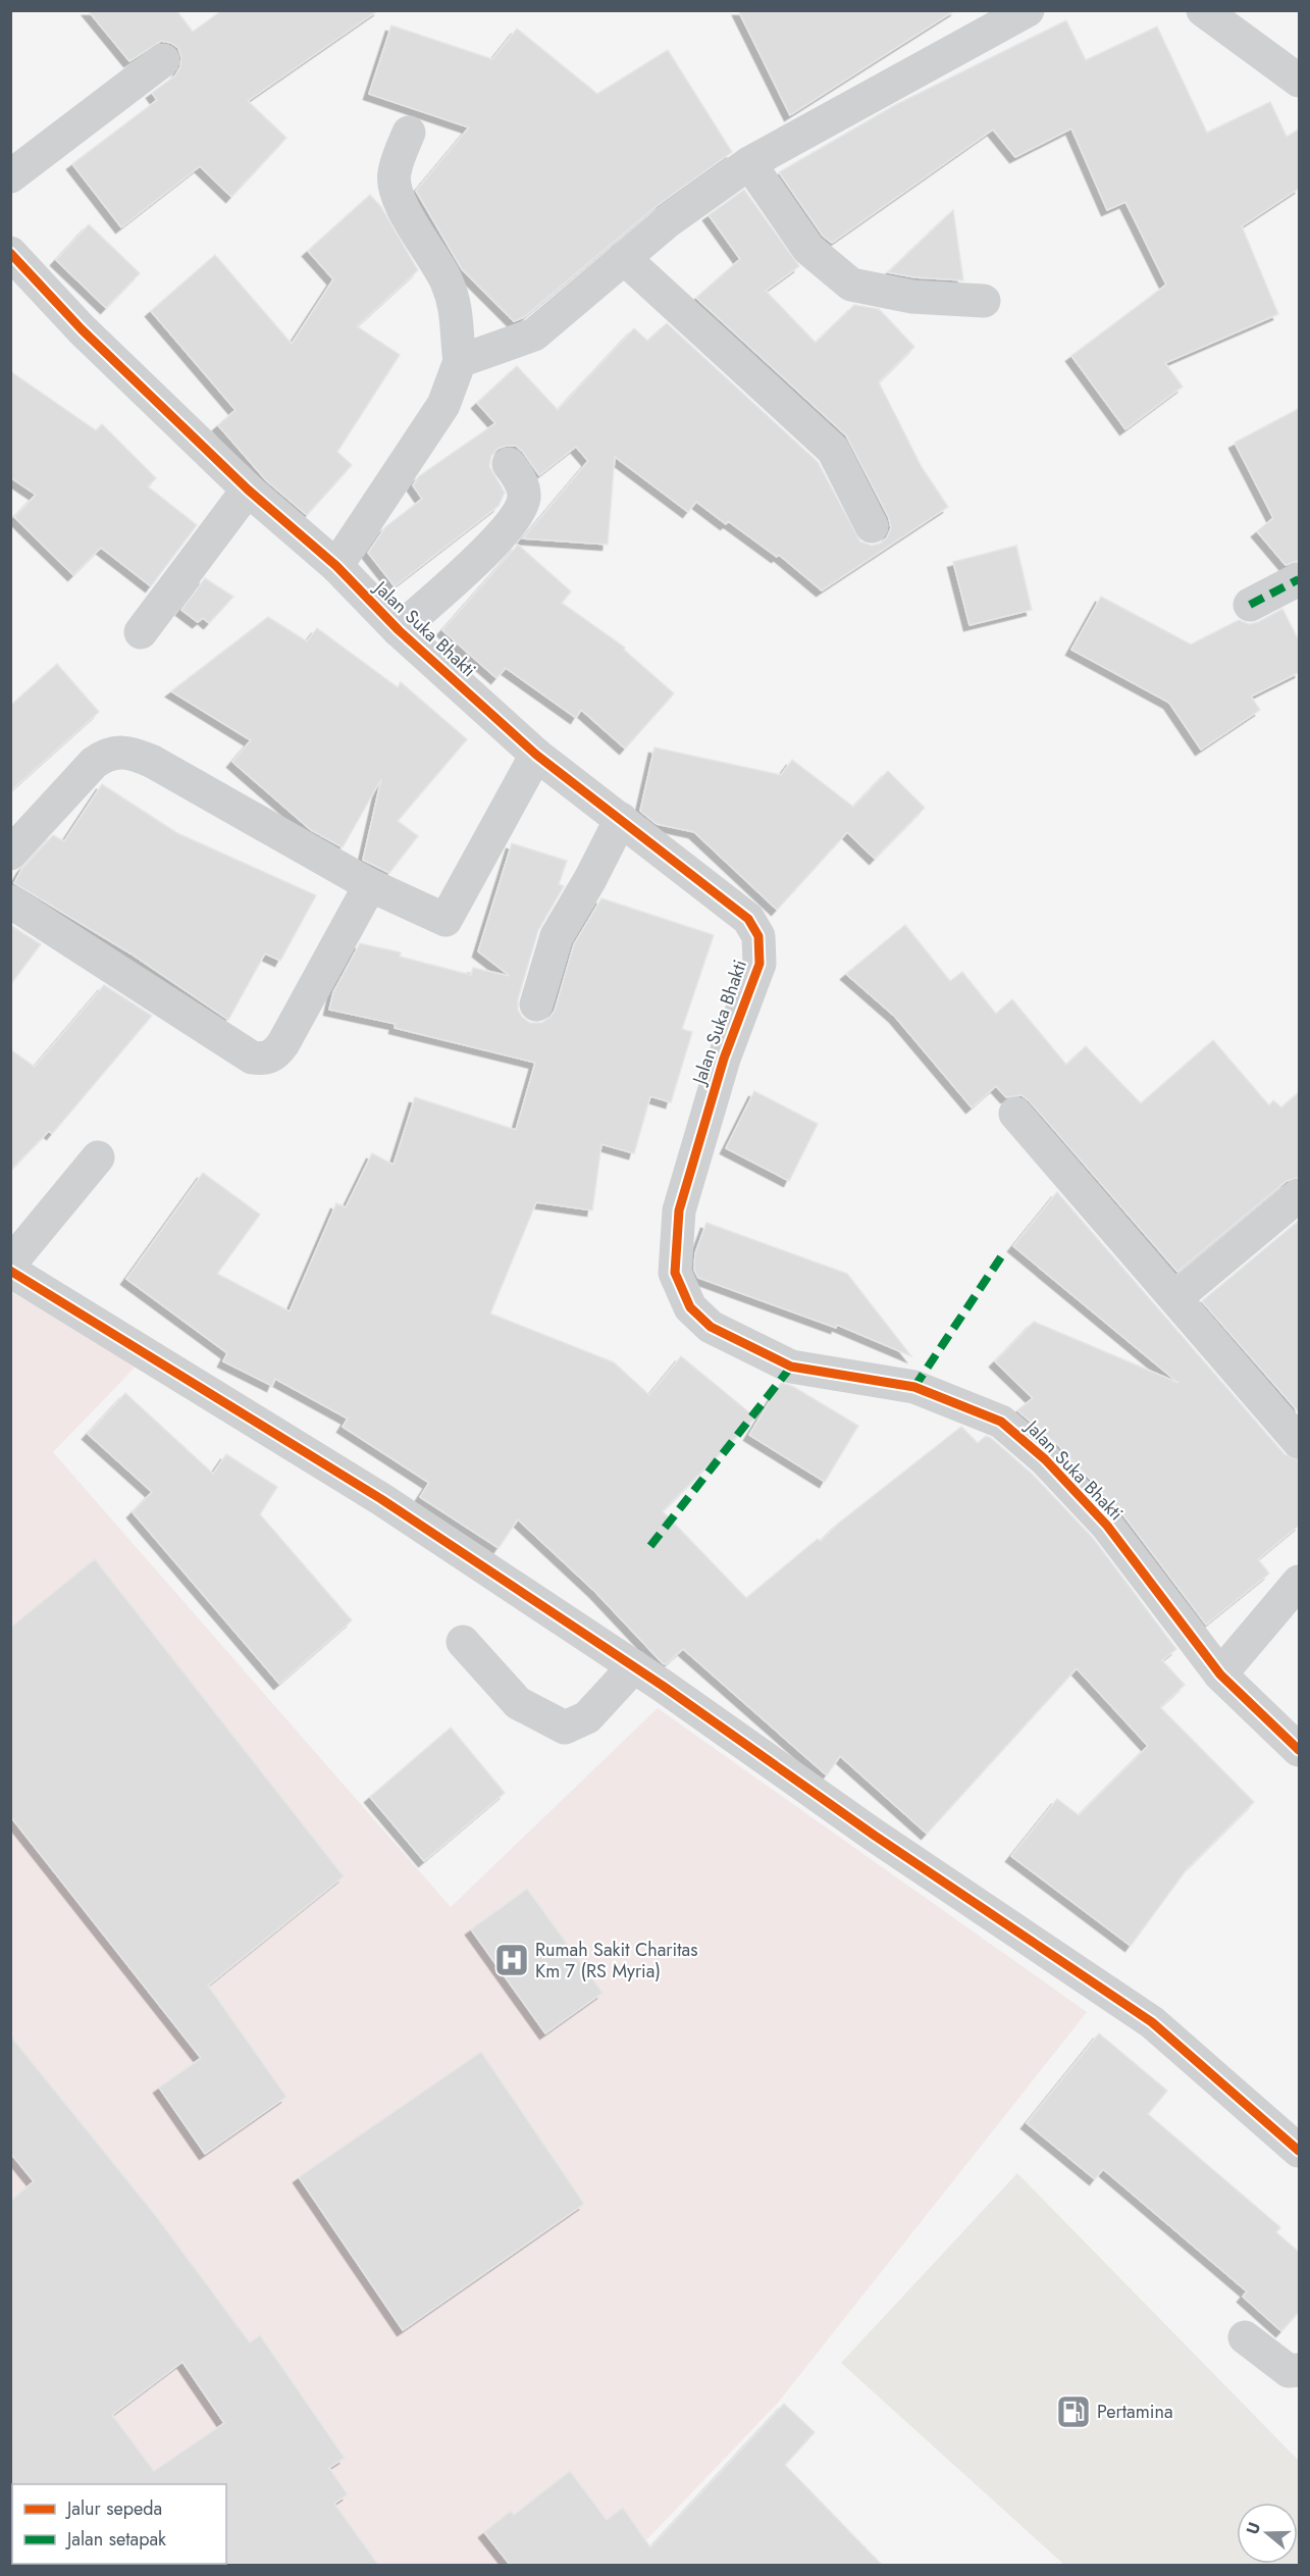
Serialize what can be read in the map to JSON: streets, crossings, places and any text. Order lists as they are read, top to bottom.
{
  "streets": {
    "street": ["Jalan Suka Bhakti"]
  },
  "places": {
    "hospital": ["Rumah Sakit Charitas Km 7 (RS Myria)"],
    "fuel station": ["Pertamina"]
  },
  "legend": ["Jalur sepeda", "Jalan setapak"],
  "north": "left"
}
